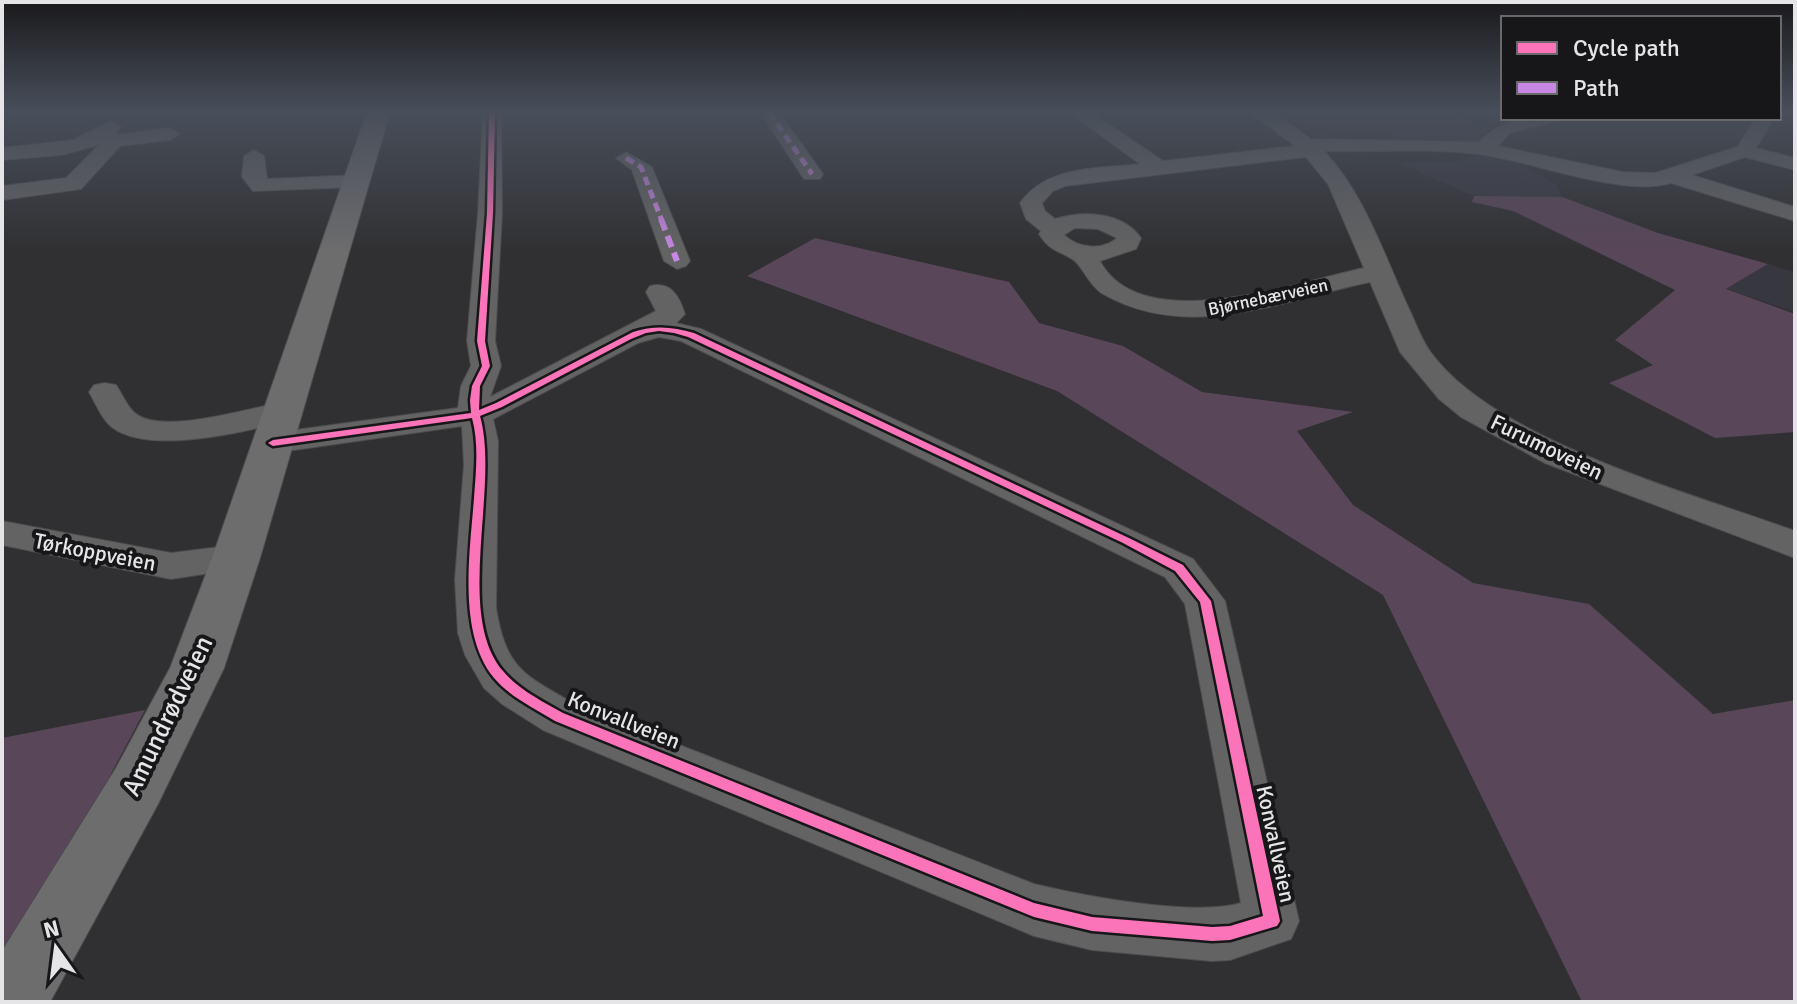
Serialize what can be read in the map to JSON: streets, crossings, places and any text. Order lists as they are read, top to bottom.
{
  "streets": {
    "main road": ["Amundrødveien"],
    "street": [
      "Bjørnebærveien",
      "Furumoveien",
      "Tørkoppveien",
      "Konvallveien"
    ]
  },
  "crossings": [
    ["Bjørnebærveien", "Furumoveien"],
    ["Tørkoppveien", "Amundrødveien"],
    ["Amundrødveien", "Konvallveien"]
  ],
  "legend": ["Cycle path", "Path"],
  "north": "top"
}
